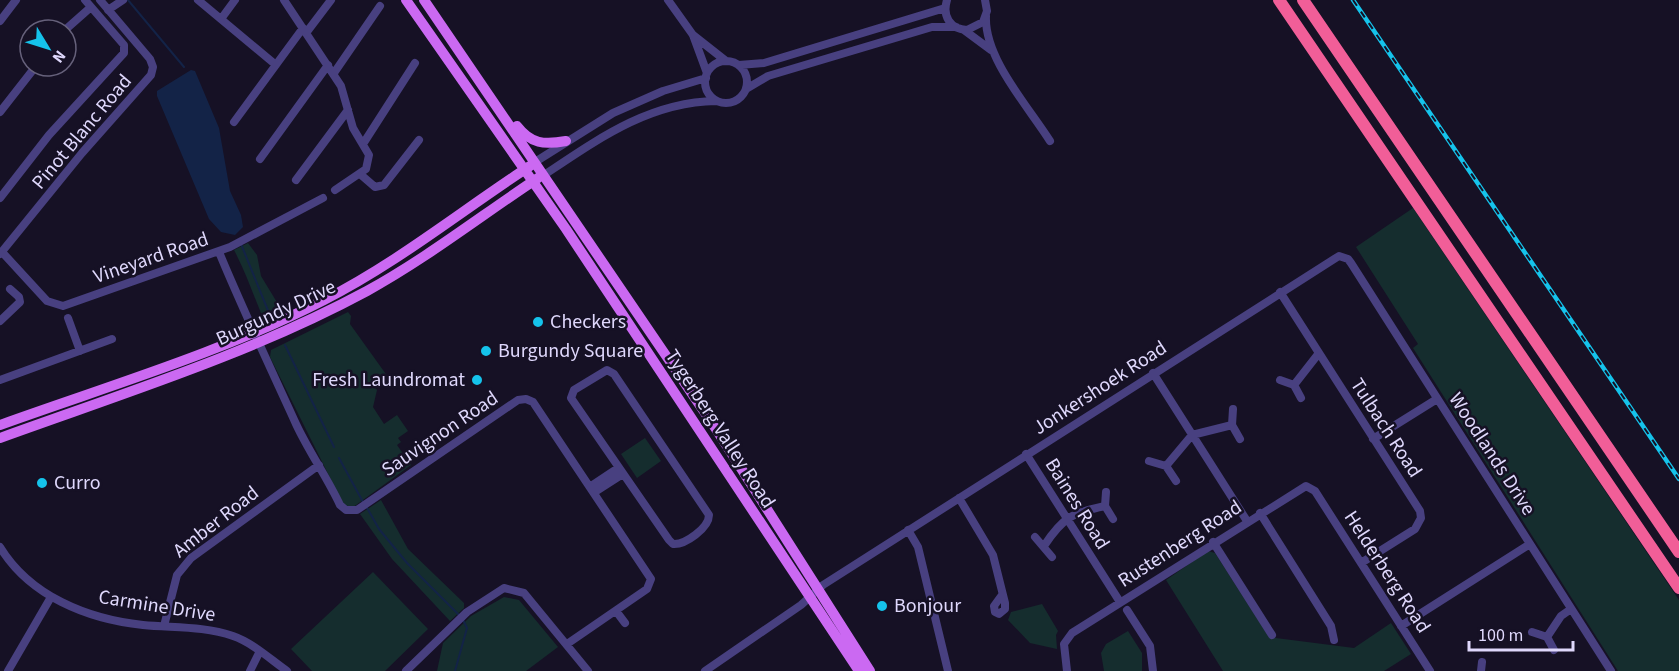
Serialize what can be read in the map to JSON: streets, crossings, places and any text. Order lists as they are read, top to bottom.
{
  "streets": {
    "main road": ["Burgundy Drive", "Tygerberg Valley Road"],
    "street": [
      "Pinot Blanc Road",
      "Vineyard Road",
      "Jonkershoek Road",
      "Tulbach Road",
      "Sauvignon Road",
      "Woodlands Drive",
      "Baines Road",
      "Amber Road",
      "Rustenberg Road",
      "Helderberg Road",
      "Carmine Drive"
    ]
  },
  "crossings": [
    ["Pinot Blanc Road", "Vineyard Road"],
    ["Vineyard Road", "Sauvignon Road"],
    ["Burgundy Drive", "Tygerberg Valley Road"],
    ["Burgundy Drive", "Sauvignon Road"],
    ["Jonkershoek Road", "Tulbach Road"],
    ["Jonkershoek Road", "Tygerberg Valley Road"],
    ["Jonkershoek Road", "Woodlands Drive"],
    ["Jonkershoek Road", "Baines Road"],
    ["Tulbach Road", "Helderberg Road"],
    ["Sauvignon Road", "Amber Road"],
    ["Baines Road", "Rustenberg Road"],
    ["Amber Road", "Carmine Drive"],
    ["Rustenberg Road", "Helderberg Road"]
  ],
  "places": [
    "Checkers",
    "Burgundy Square",
    "Fresh Laundromat",
    "Curro",
    "Bonjour"
  ],
  "scale_bar": "100 m",
  "north": "bottom right"
}
